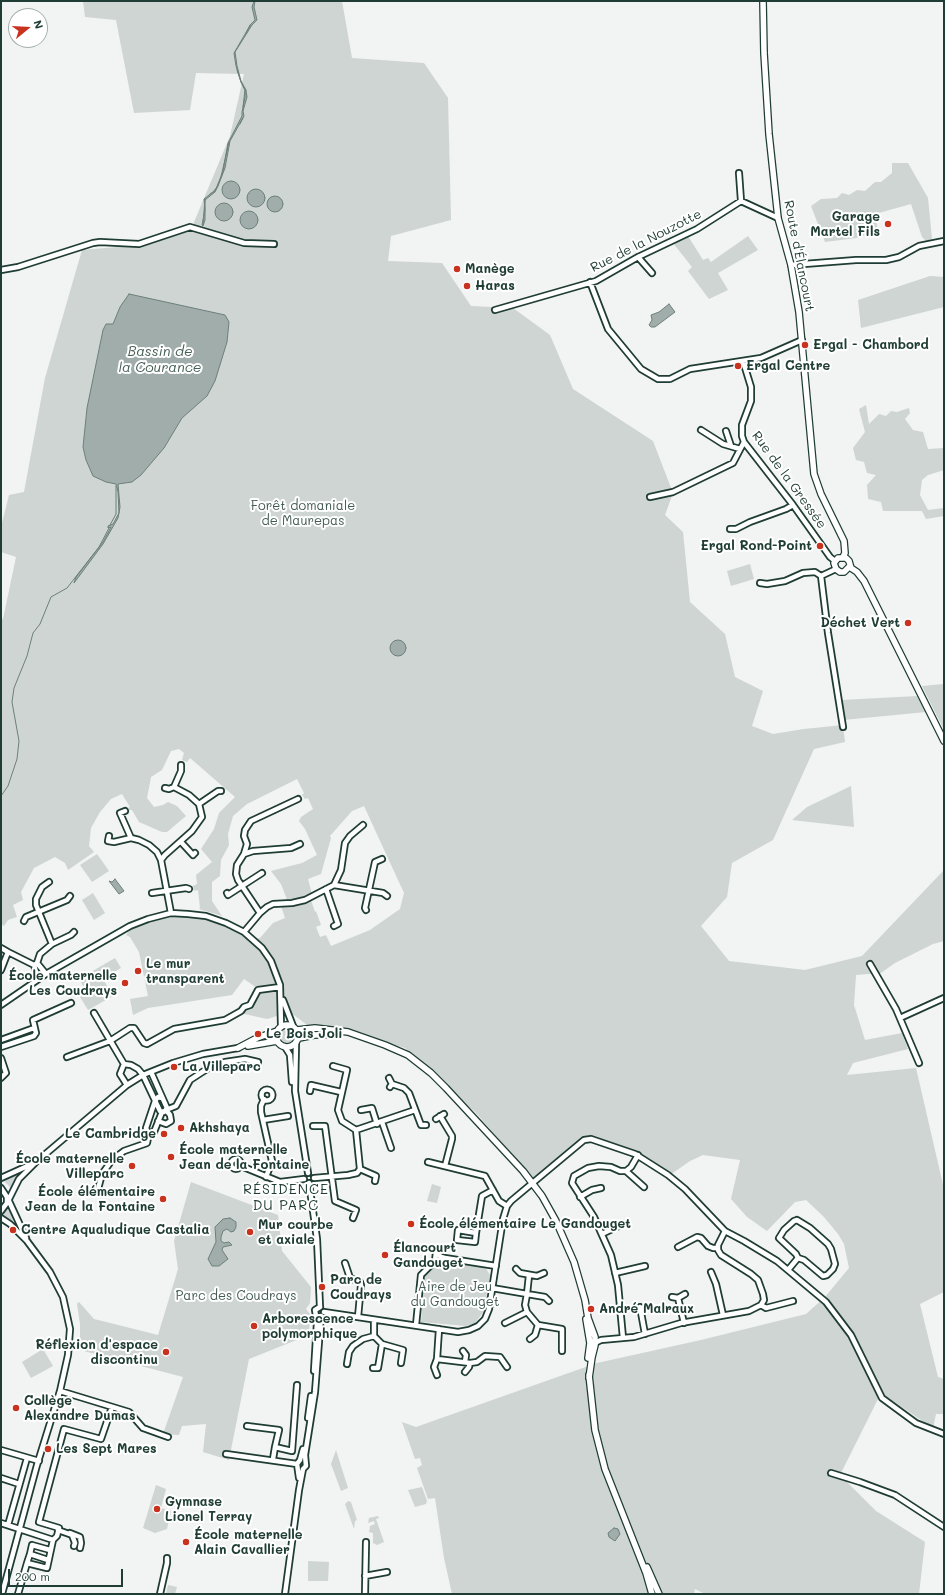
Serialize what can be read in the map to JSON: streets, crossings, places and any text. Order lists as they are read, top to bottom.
{
  "streets": {
    "street": ["Rue de la Nouzotte", "Route d'Élancourt", "Rue de la Gressée"]
  },
  "crossings": [
    ["Route d'Élancourt", "Rue de la Gressée"]
  ],
  "districts": ["RÉSIDENCE DU PARC"],
  "water": ["Bassin de la Courance"],
  "parks": ["Forêt domaniale de Maurepas", "Aire de Jeu du Gandouget", "Parc des Coudrays"],
  "places": [
    "Garage Martel Fils",
    "Manège",
    "Haras",
    "Ergal - Chambord",
    "Ergal Centre",
    "Ergal Rond-Point",
    "Déchet Vert",
    "Le mur transparent",
    "École maternelle Les Coudrays",
    "Le Bois Joli",
    "La Villeparc",
    "Akhshaya",
    "Le Cambridge",
    "École maternelle Jean de la Fontaine",
    "École maternelle Villeparc",
    "École élémentaire Jean de la Fontaine",
    "École élémentaire Le Gandouget",
    "Centre Aqualudique Castalia",
    "Mur courbe et axiale",
    "Élancourt Gandouget",
    "Parc de Coudrays",
    "André Malraux",
    "Arborescence polymorphique",
    "Réflexion d'espace discontinu",
    "Collège Alexandre Dumas",
    "Les Sept Mares",
    "Gymnase Lionel Terray",
    "École maternelle Alain Cavallier"
  ],
  "scale_bar": "200 m",
  "north": "right"
}
